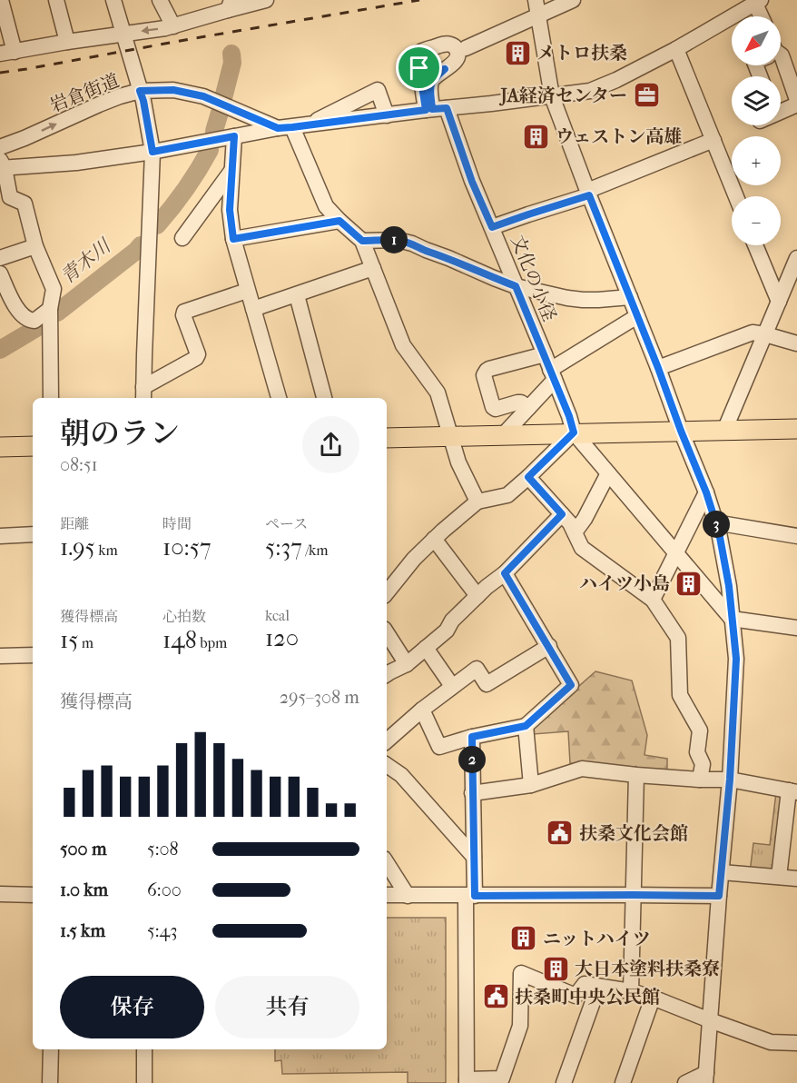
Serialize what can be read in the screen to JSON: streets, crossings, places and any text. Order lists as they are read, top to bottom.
{
  "streets": {
    "street": ["岩倉街道", "文化の小径"]
  },
  "water": ["青木川"],
  "places": {
    "building": [
      "メトロ扶桑",
      "ウェストン高雄",
      "ハイツ小島",
      "ニットハイツ",
      "大日本塗料扶桑寮"
    ],
    "office": ["JA経済センター"],
    "public building": ["扶桑文化会館", "扶桑町中央公民館"]
  },
  "north": "bottom left",
  "page": {
    "map_buttons": ["+", "−"],
    "pins": ["1", "3", "2"],
    "heading": ["朝のラン", "08:51"],
    "stats": [
      ["距離", "1.95 km"],
      ["時間", "10:57"],
      ["ペース", "5:37 /km"],
      ["獲得標高", "15 m"],
      ["心拍数", "148 bpm"],
      ["kcal", "120"]
    ],
    "chart": ["獲得標高", "295–308 m"],
    "list": [
      {
        "name": "500 m",
        "note": "5:08"
      },
      {
        "name": "1.0 km",
        "note": "6:00"
      },
      {
        "name": "1.5 km",
        "note": "5:43"
      }
    ],
    "buttons": ["保存", "共有"]
  }
}
